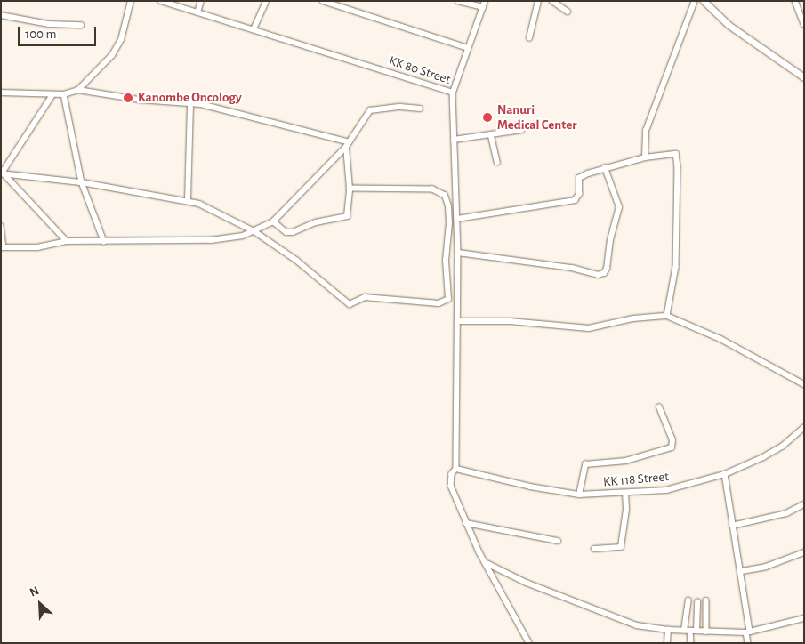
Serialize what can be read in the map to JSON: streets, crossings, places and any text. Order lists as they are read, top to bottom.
{
  "streets": {
    "street": ["KK 80 Street", "KK 118 Street"]
  },
  "crossings": [
    ["KK 80 Street", "KK 118 Street"]
  ],
  "places": ["Kanombe Oncology", "Nanuri Medical Center"],
  "scale_bar": "100 m",
  "north": "top left"
}
